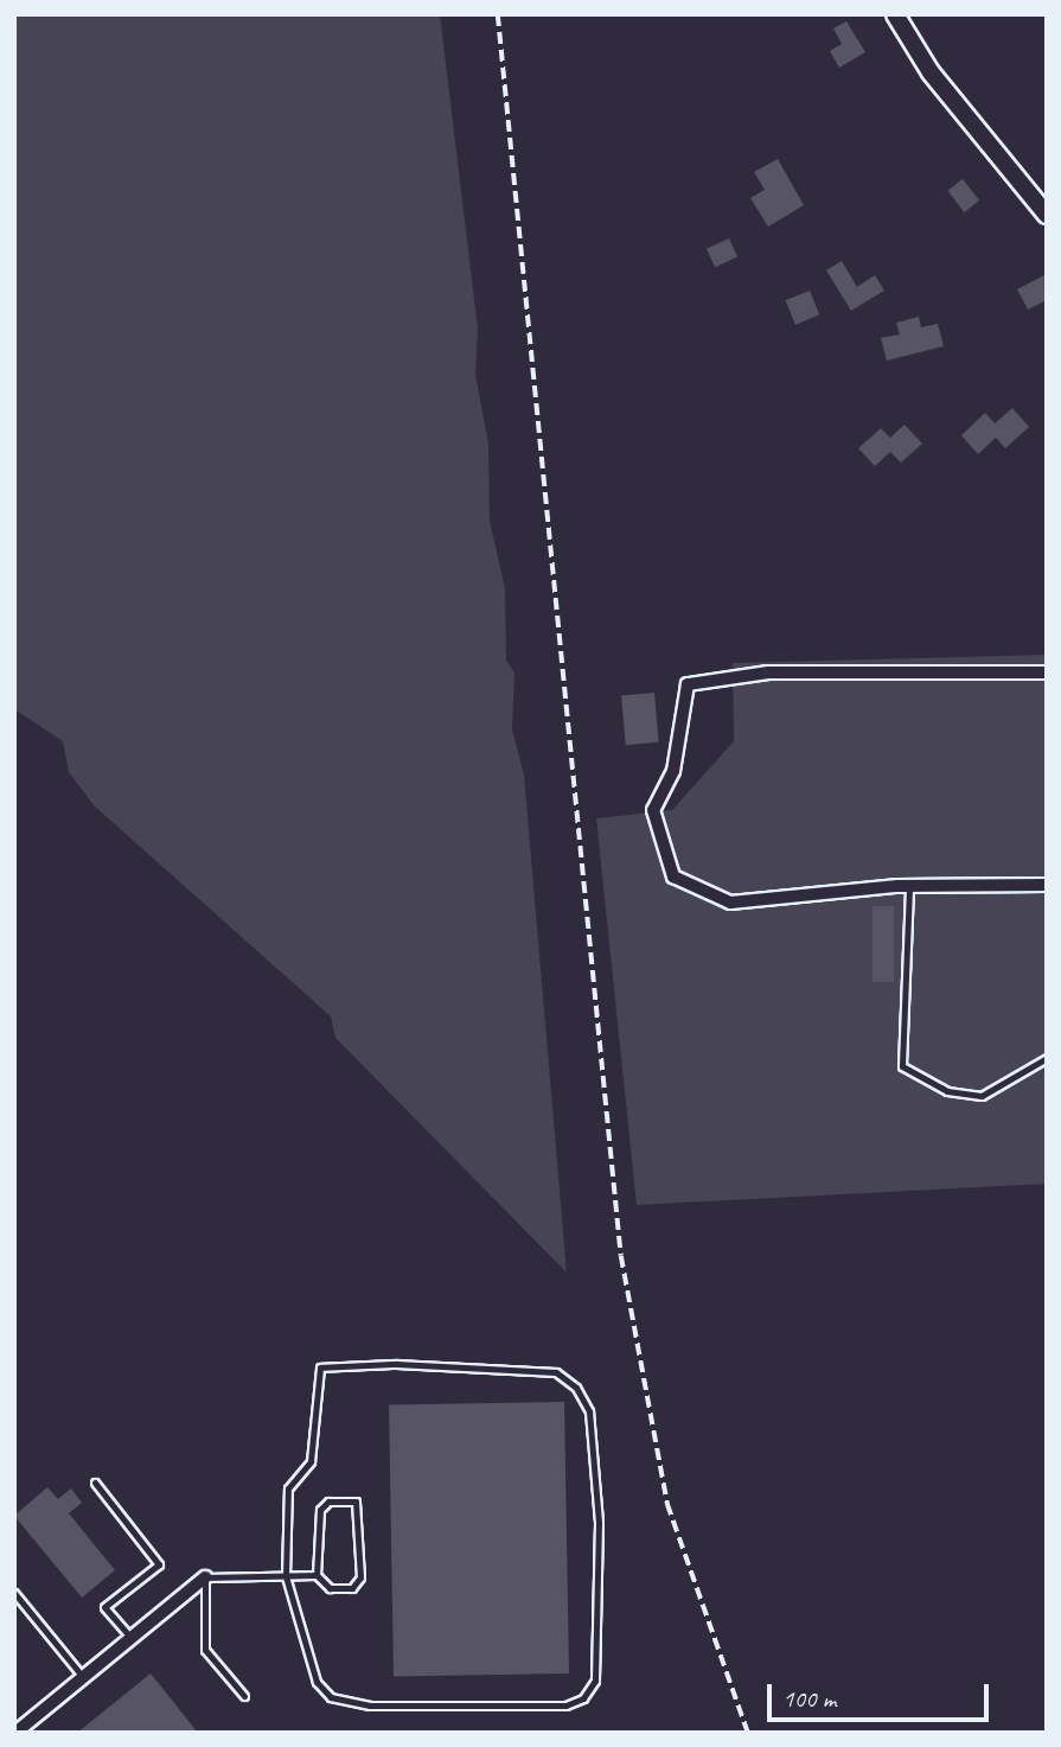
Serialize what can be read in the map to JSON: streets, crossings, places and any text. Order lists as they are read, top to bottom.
{
  "scale_bar": "100 m"
}
